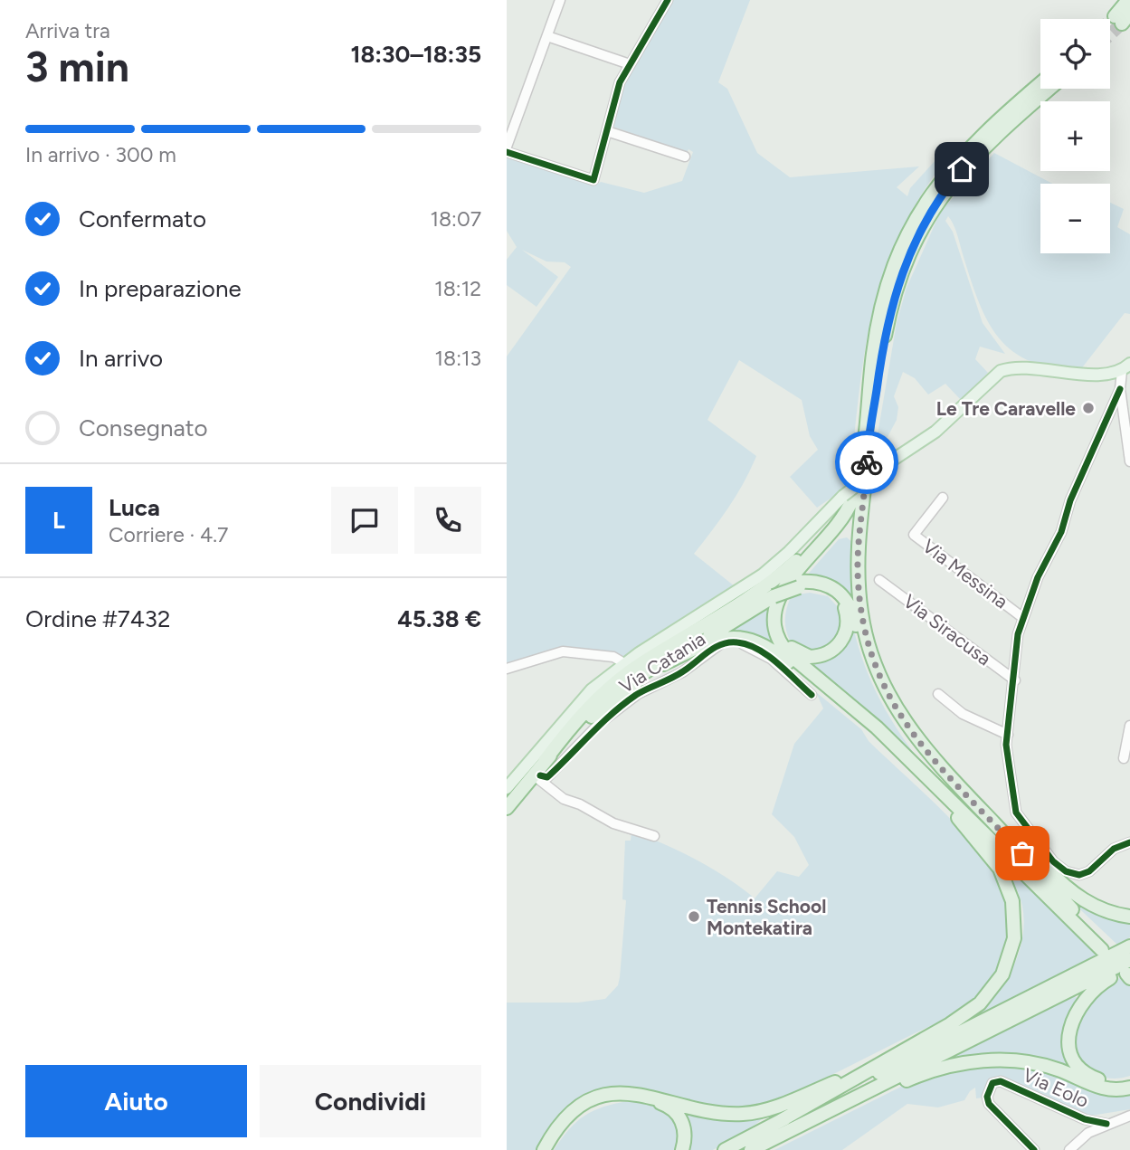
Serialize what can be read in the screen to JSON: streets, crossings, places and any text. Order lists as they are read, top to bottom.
{
  "streets": {
    "main road": ["Via Catania"],
    "street": ["Via Messina", "Via Siracusa", "Via Eolo"]
  },
  "places": ["Le Tre Caravelle", "Tennis School Montekatira"],
  "page": {
    "heading": ["3 min", "Arriva tra", "18:30–18:35"],
    "panel": [
      "Luca",
      "Corriere · 4.7",
      "Ordine #7432",
      "45.38 €"
    ],
    "map_buttons": ["+", "−"],
    "bar": "In arrivo · 300 m",
    "list": [
      ["Confermato", "18:07"],
      ["In preparazione", "18:12"],
      ["In arrivo", "18:13"],
      "Consegnato"
    ],
    "round": "L",
    "buttons": ["Aiuto", "Condividi"]
  }
}
